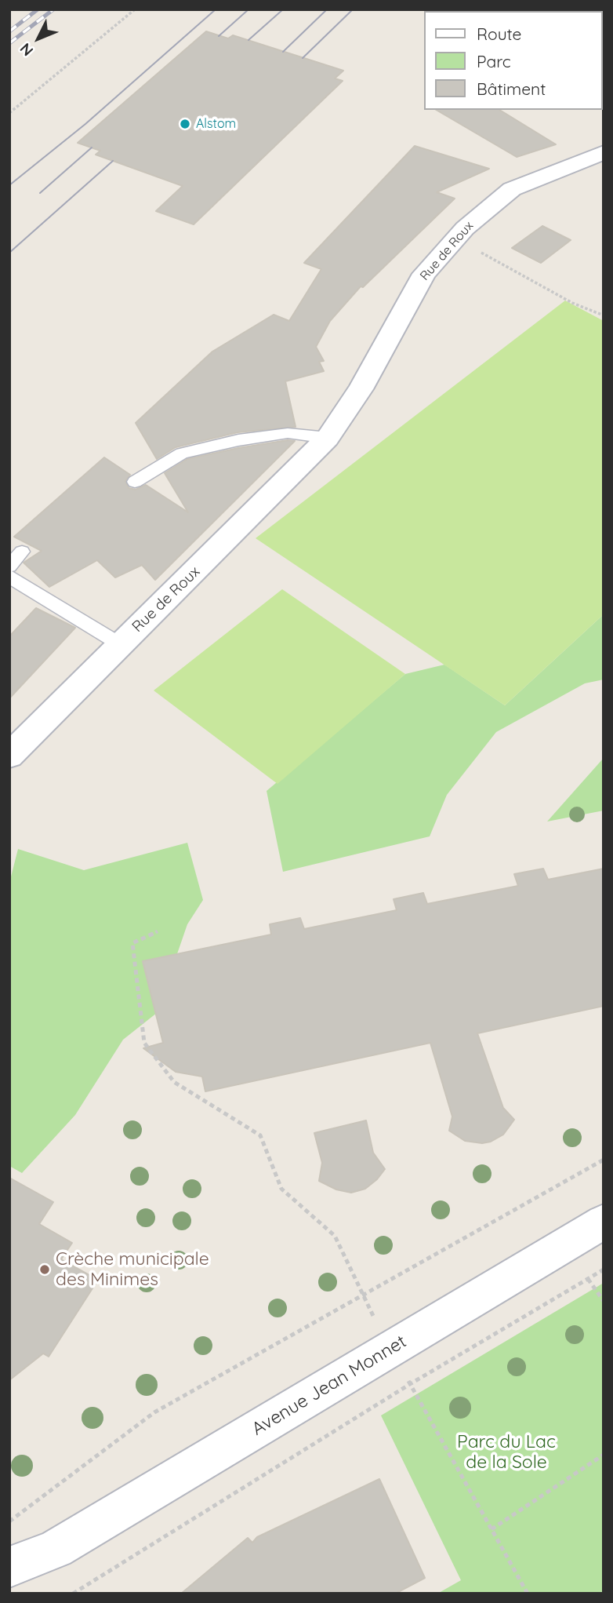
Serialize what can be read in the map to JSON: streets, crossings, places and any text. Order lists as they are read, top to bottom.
{
  "streets": {
    "street": ["Rue de Roux", "Avenue Jean Monnet"]
  },
  "parks": ["Parc du Lac de la Sole"],
  "places": ["Alstom", "Crèche municipale des Minimes"],
  "legend": ["Route", "Parc", "Bâtiment"],
  "north": "bottom left"
}
